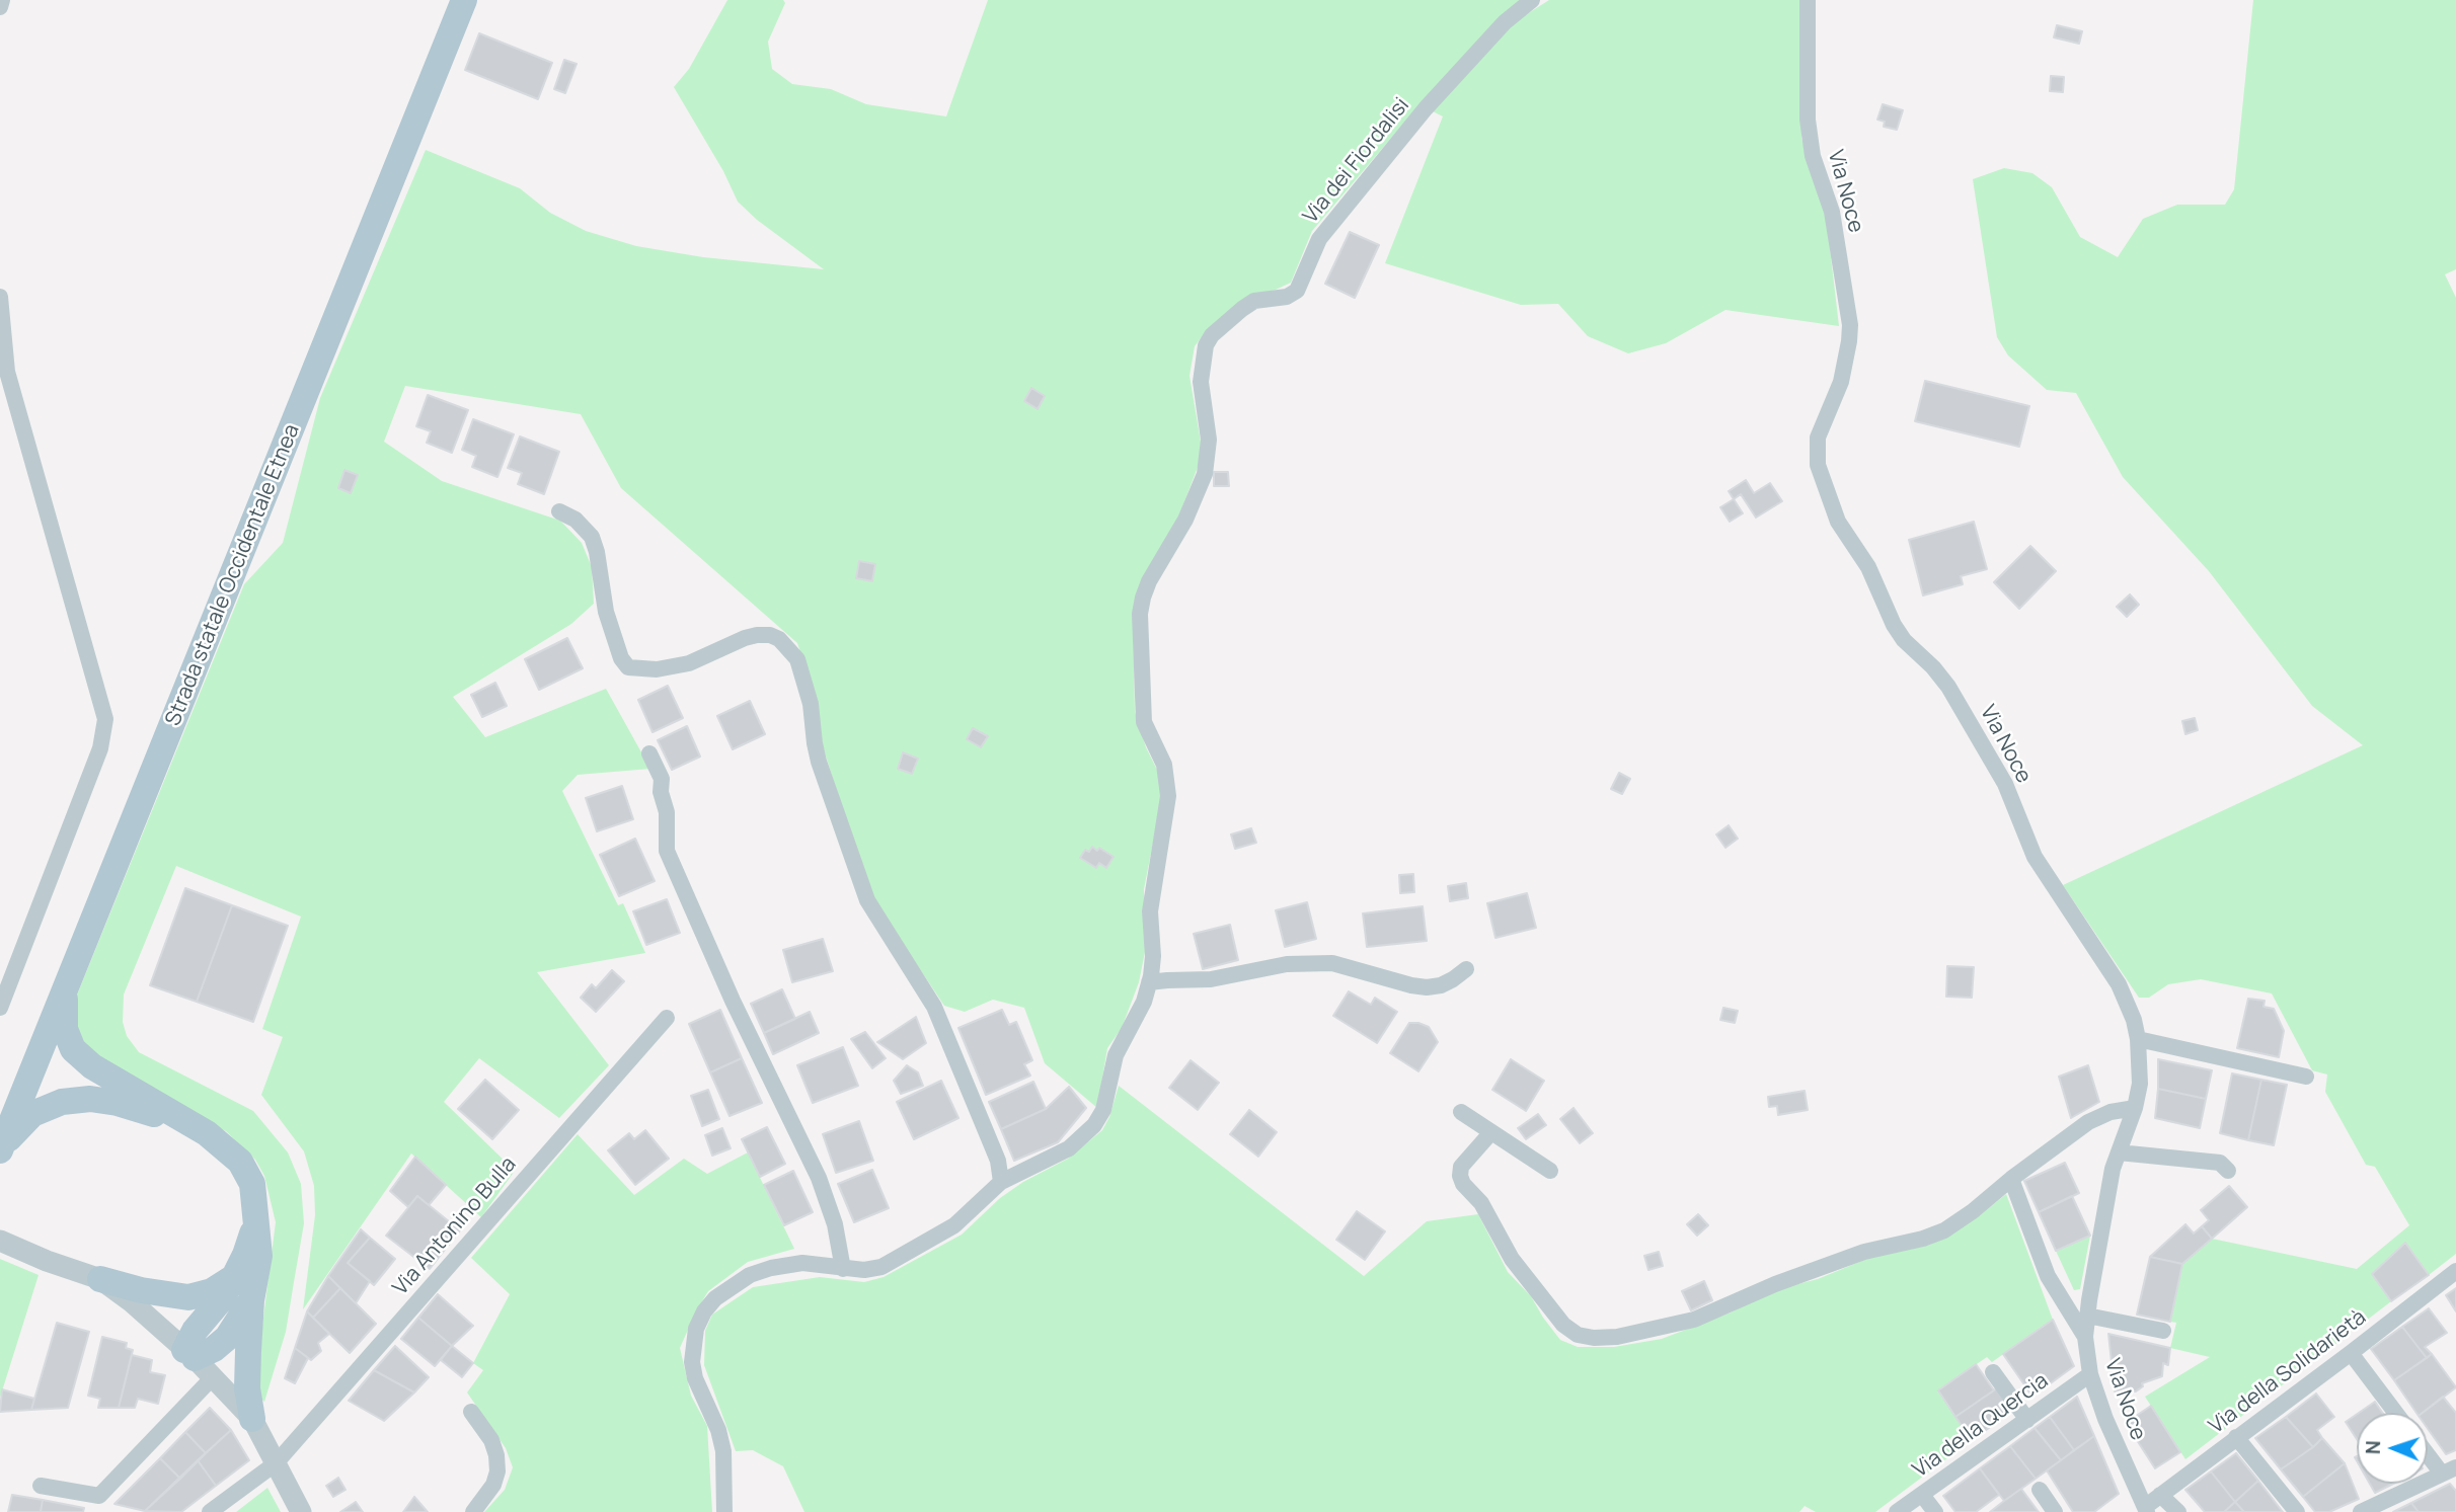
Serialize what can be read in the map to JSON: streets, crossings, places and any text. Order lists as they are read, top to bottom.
{
  "streets": {
    "main road": ["Strada statale Occidentale Etnea"],
    "street": [
      "Via dei Fiordalisi",
      "Via Noce",
      "Via Antonino Bulla",
      "Via della Solidarietà",
      "Via della Quercia"
    ]
  },
  "crossings": [
    ["Via Noce", "Via della Solidarietà"],
    ["Via Noce", "Via della Quercia"]
  ],
  "north": "left"
}
